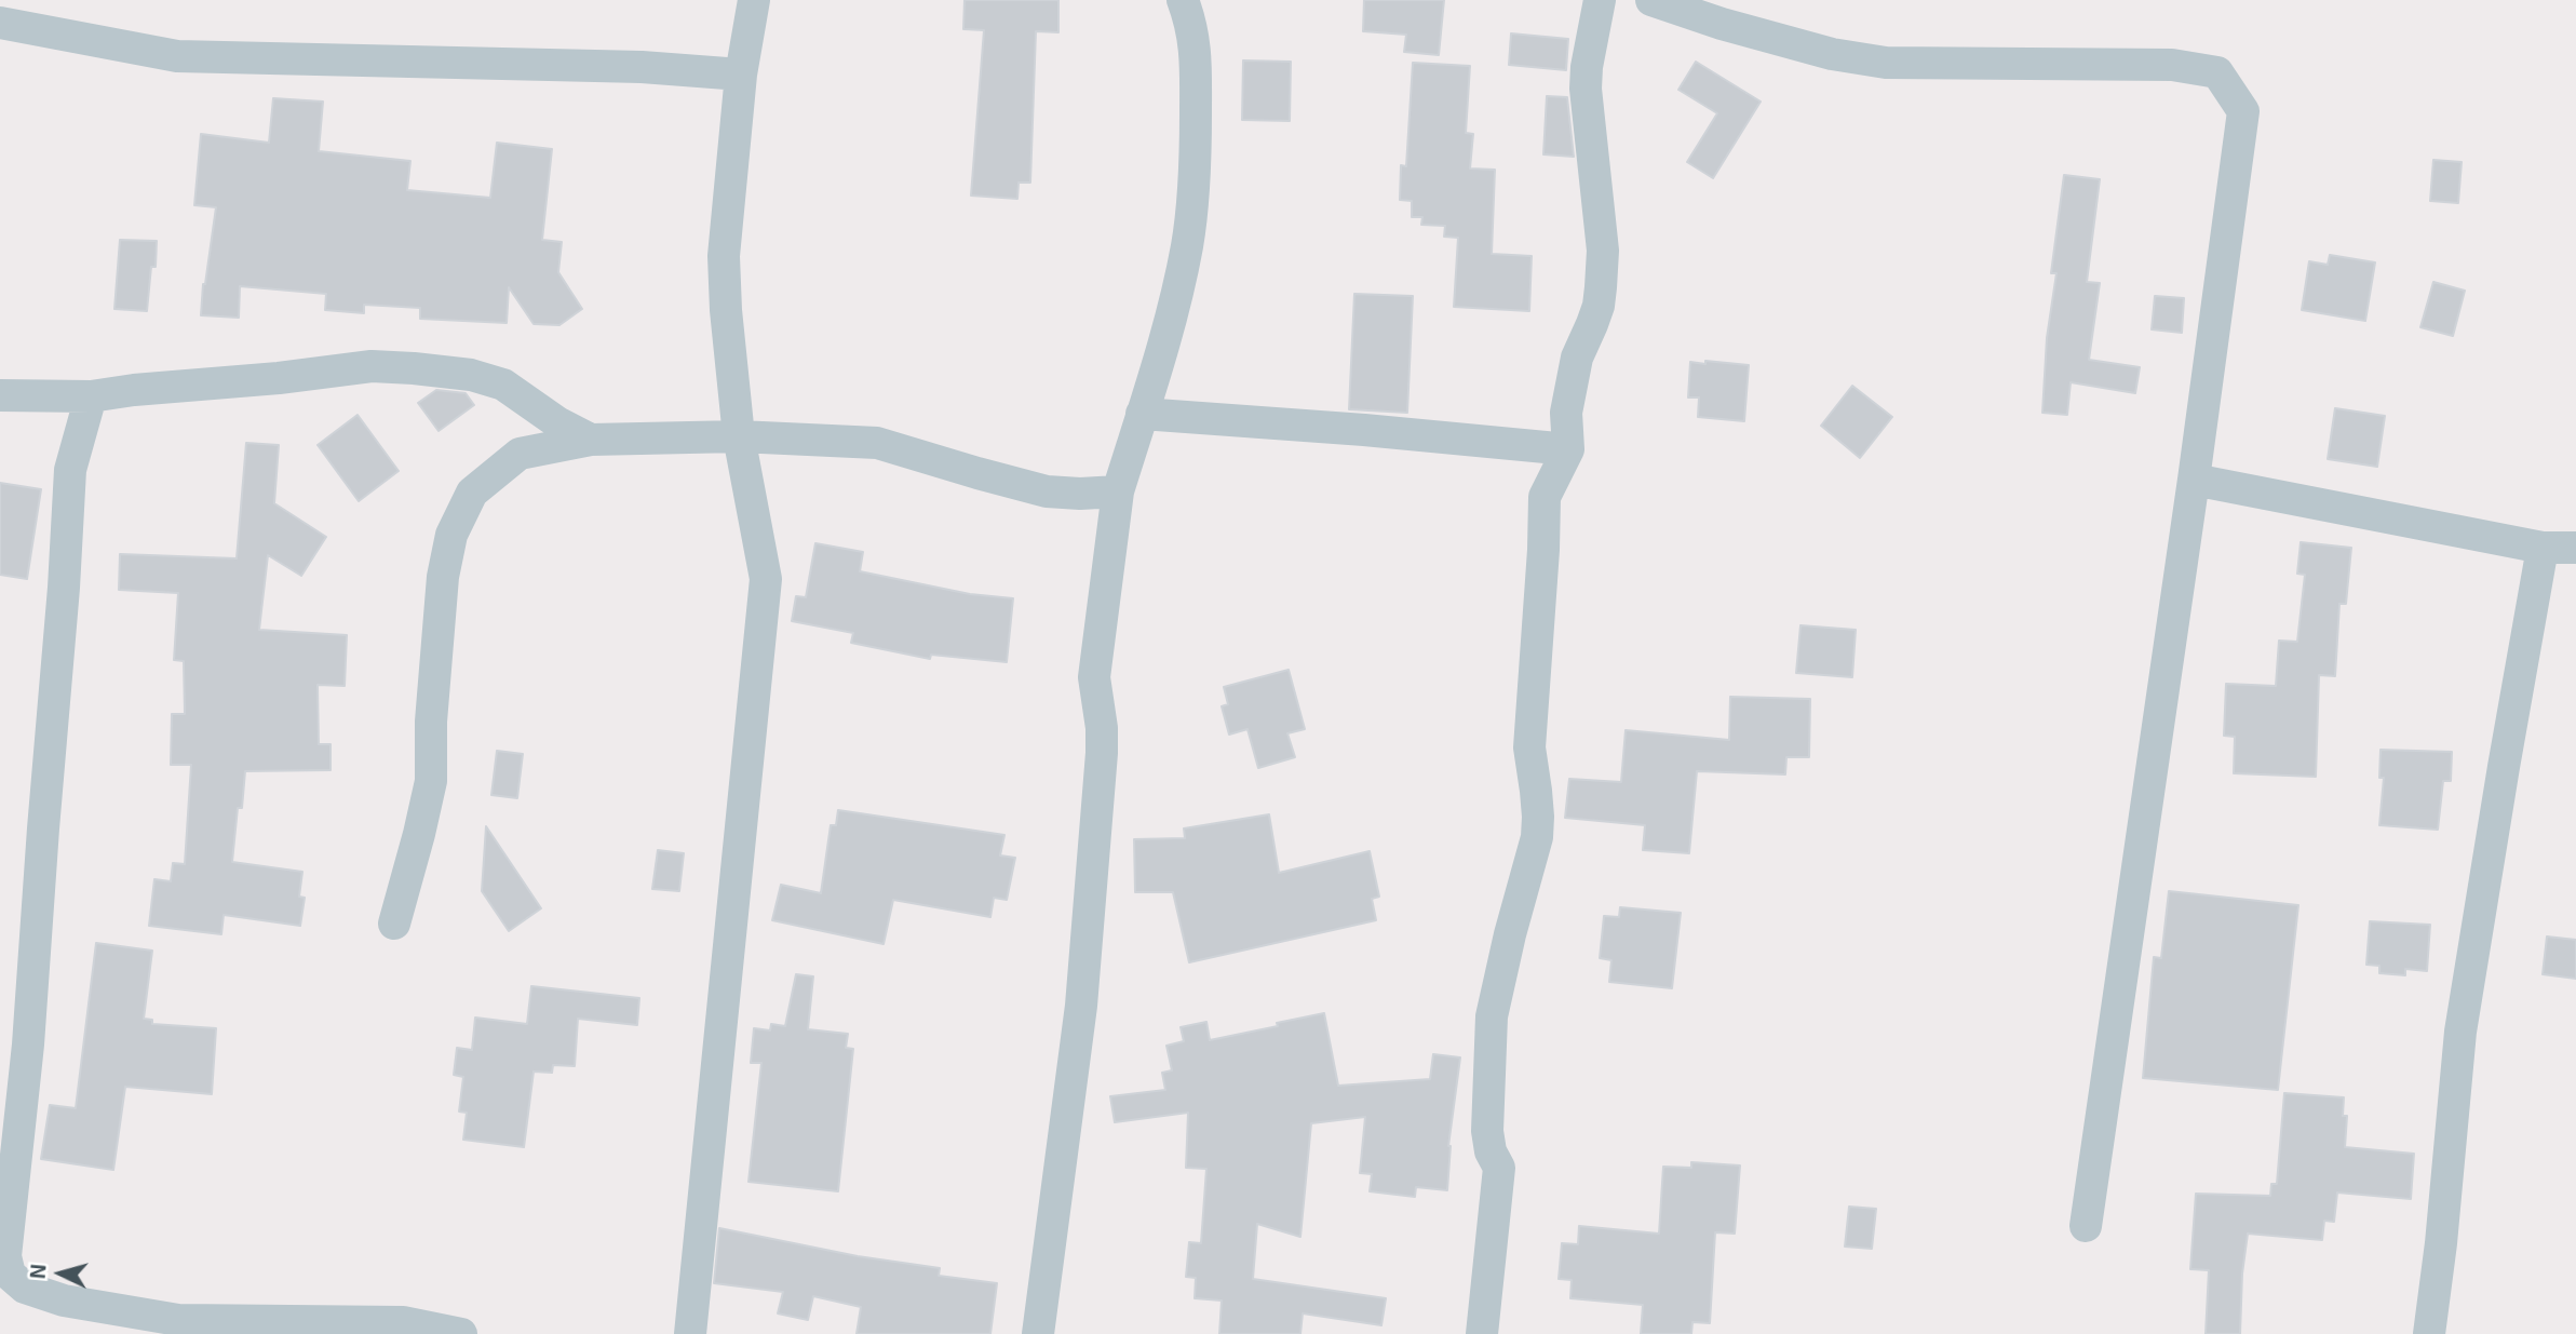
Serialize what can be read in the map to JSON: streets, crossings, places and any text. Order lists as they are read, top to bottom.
{
  "north": "left"
}
